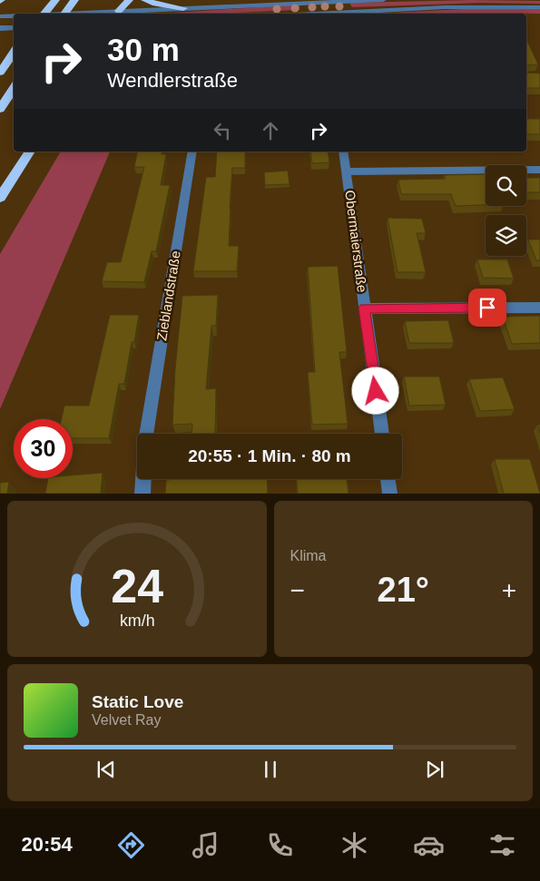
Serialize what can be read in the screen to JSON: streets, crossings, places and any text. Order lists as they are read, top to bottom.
{
  "streets": {
    "street": ["Obermaierstraße", "Zieblandstraße"]
  },
  "page": {
    "turn": ["30 m", "Wendlerstraße"],
    "limit": "30",
    "trip": "20:55 · 1 Min. · 80 m",
    "tile": "Klima",
    "heat": ["−", "21°", "+"],
    "song": ["Static Love", "Velvet Ray"],
    "tabs": "20:54",
    "gauge": ["24", "km/h"]
  }
}
